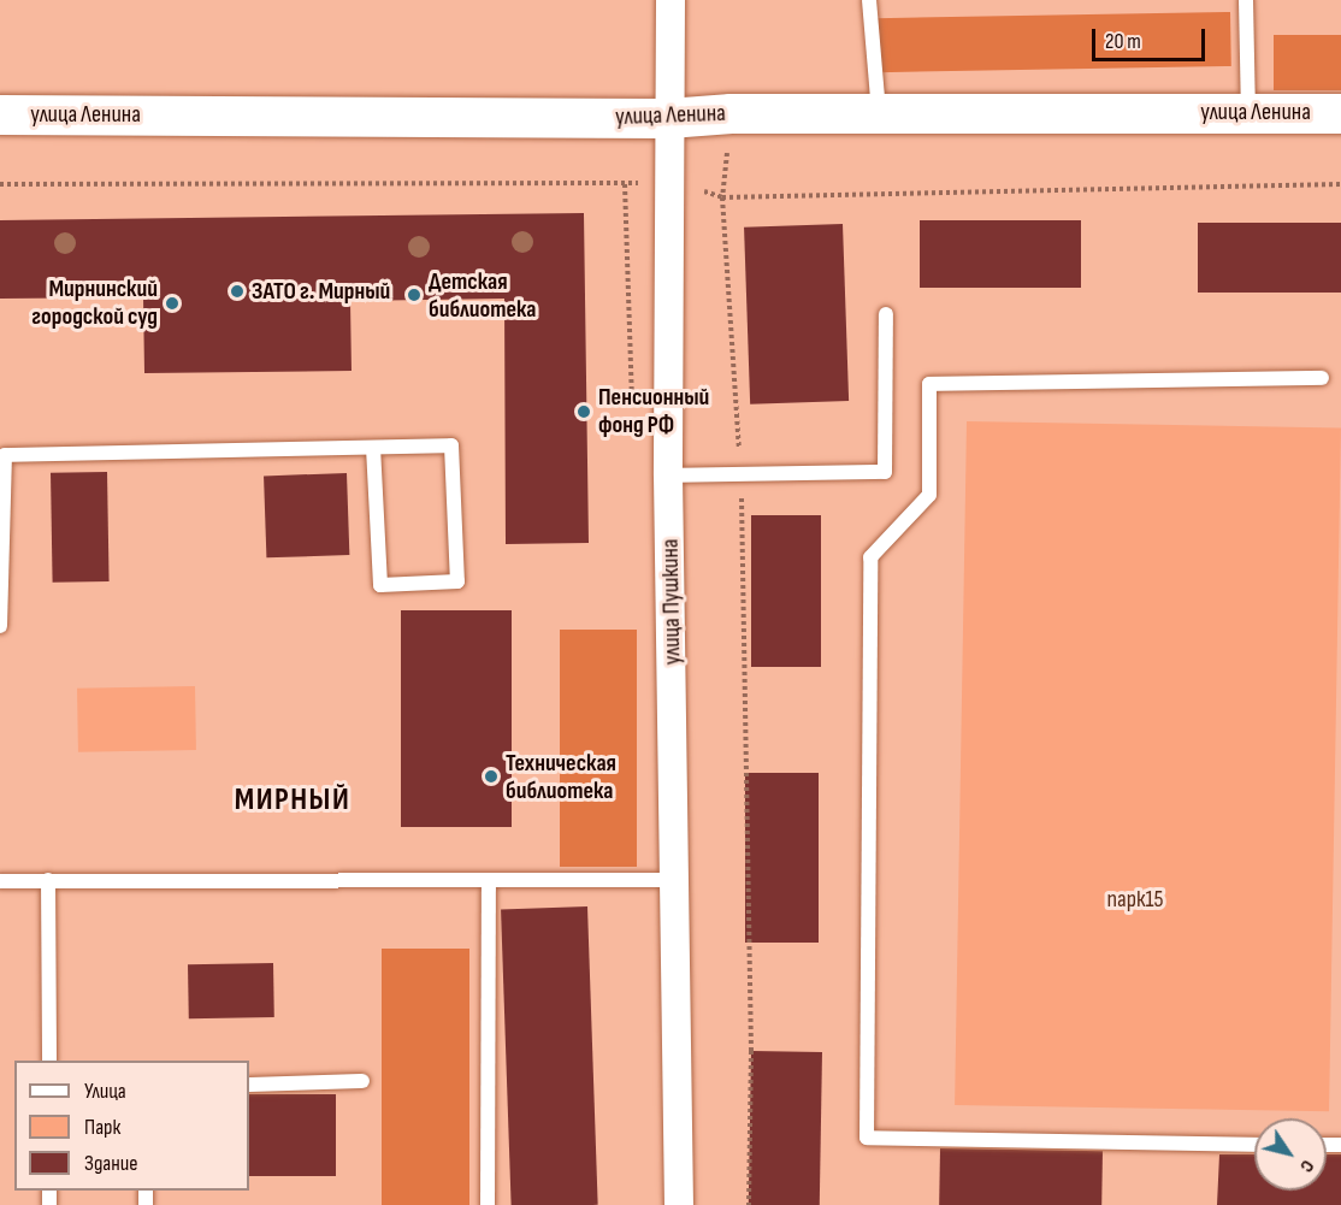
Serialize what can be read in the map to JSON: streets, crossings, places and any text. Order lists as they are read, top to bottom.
{
  "streets": {
    "street": ["улица Ленина", "улица Пушкина"]
  },
  "crossings": [
    ["улица Ленина", "улица Пушкина"]
  ],
  "districts": ["МИРНЫЙ"],
  "parks": ["парк15"],
  "places": [
    "ЗАТО г. Мирный",
    "Детская библиотека",
    "Мирнинский городской суд",
    "Пенсионный фонд РФ",
    "Техническая библиотека"
  ],
  "legend": ["Улица", "Парк", "Здание"],
  "scale_bar": "20 m",
  "north": "bottom right"
}
